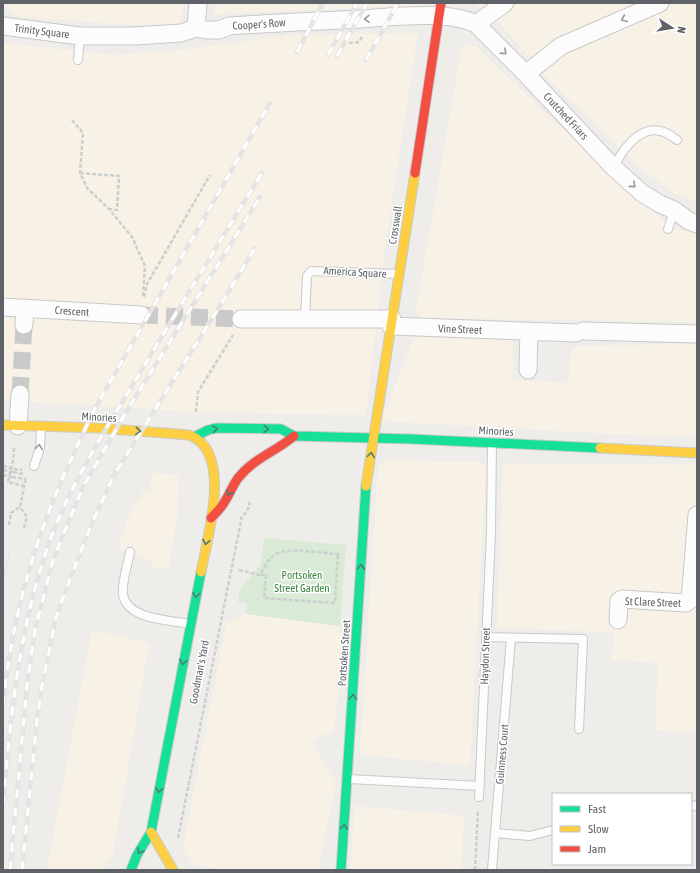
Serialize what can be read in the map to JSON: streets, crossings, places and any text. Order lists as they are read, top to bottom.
{
  "streets": {
    "main road": [
      "Crosswall",
      "Minories",
      "Portsoken Street",
      "Goodman's Yard"
    ],
    "street": [
      "Cooper's Row",
      "Trinity Square",
      "Crutched Friars",
      "Crescent",
      "Vine Street",
      "St Clare Street"
    ],
    "lane": ["America Square", "Haydon Street", "Guinness Court"]
  },
  "crossings": [
    ["Cooper's Row", "Trinity Square"],
    ["Cooper's Row", "Crutched Friars"],
    ["Cooper's Row", "Crosswall"],
    ["Crosswall", "America Square"],
    ["Crosswall", "Vine Street"],
    ["Crosswall", "Minories"],
    ["Crosswall", "Portsoken Street"],
    ["Minories", "Portsoken Street"],
    ["Minories", "Haydon Street"]
  ],
  "one_way": [
    "Cooper's Row",
    "Crutched Friars",
    "Minories",
    "Portsoken Street",
    "Goodman's Yard"
  ],
  "parks": ["Portsoken Street Garden"],
  "legend": ["Fast", "Slow", "Jam"],
  "north": "right"
}
